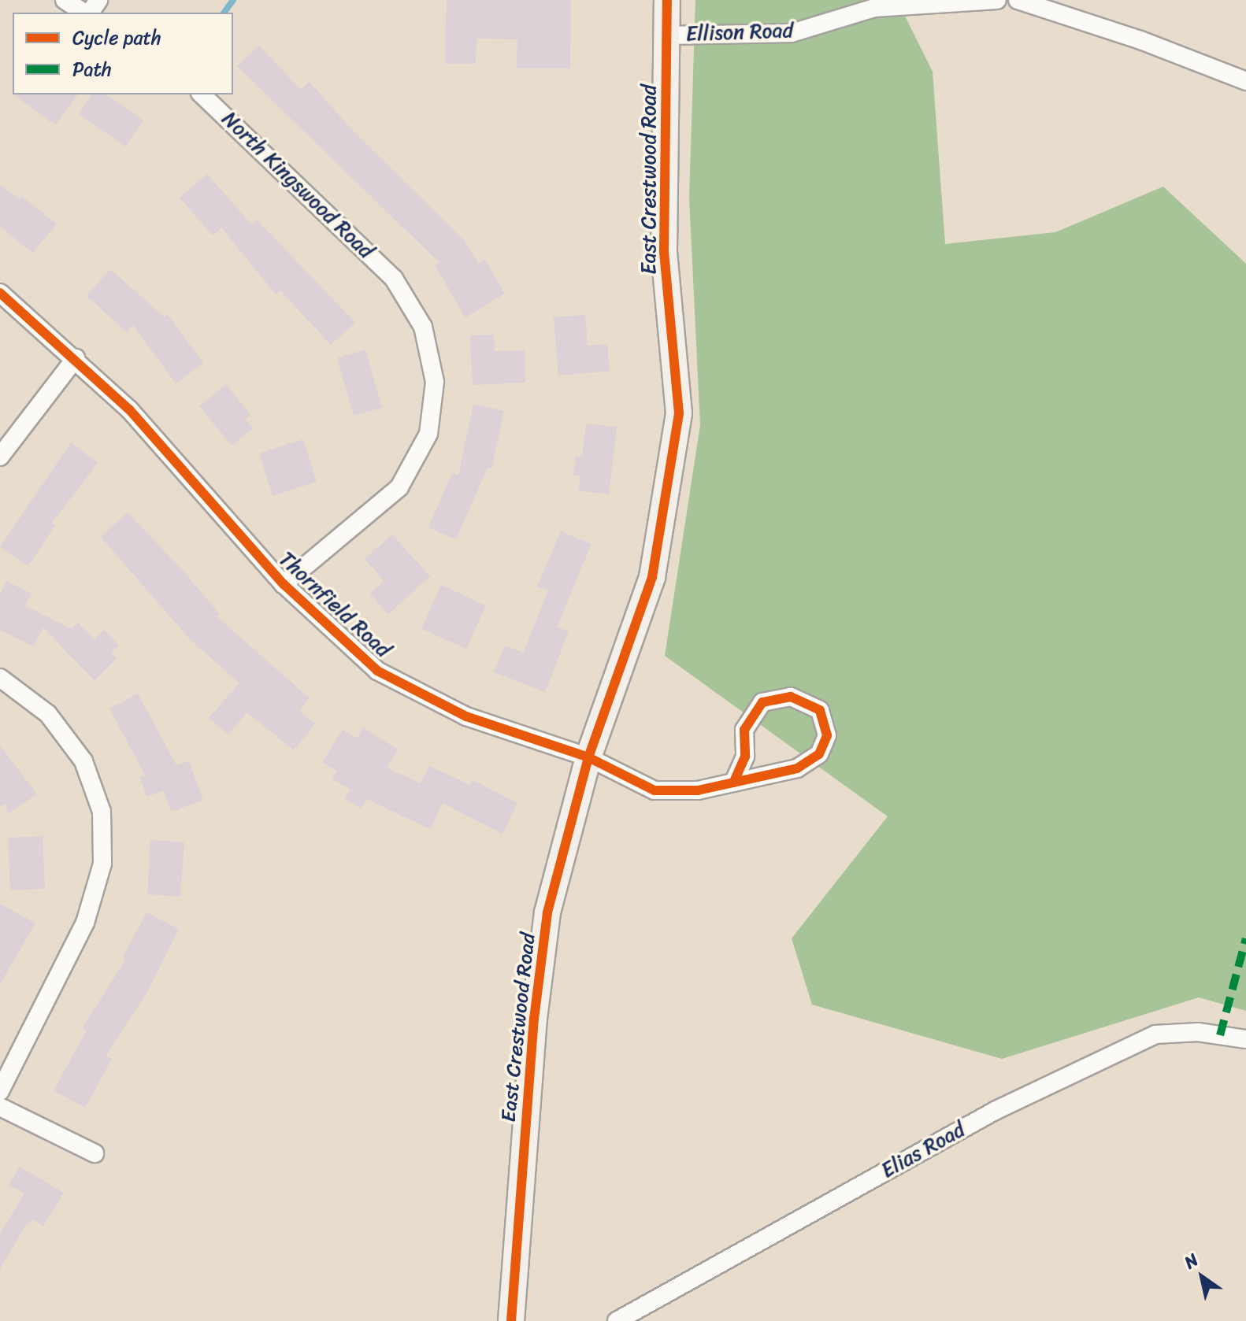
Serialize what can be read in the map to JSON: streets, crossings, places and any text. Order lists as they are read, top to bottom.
{
  "streets": {
    "street": [
      "Ellison Road",
      "East Crestwood Road",
      "North Kingswood Road",
      "Thornfield Road",
      "Elias Road"
    ]
  },
  "crossings": [
    ["Ellison Road", "East Crestwood Road"],
    ["East Crestwood Road", "Thornfield Road"],
    ["North Kingswood Road", "Thornfield Road"]
  ],
  "legend": ["Cycle path", "Path"],
  "north": "top left"
}
